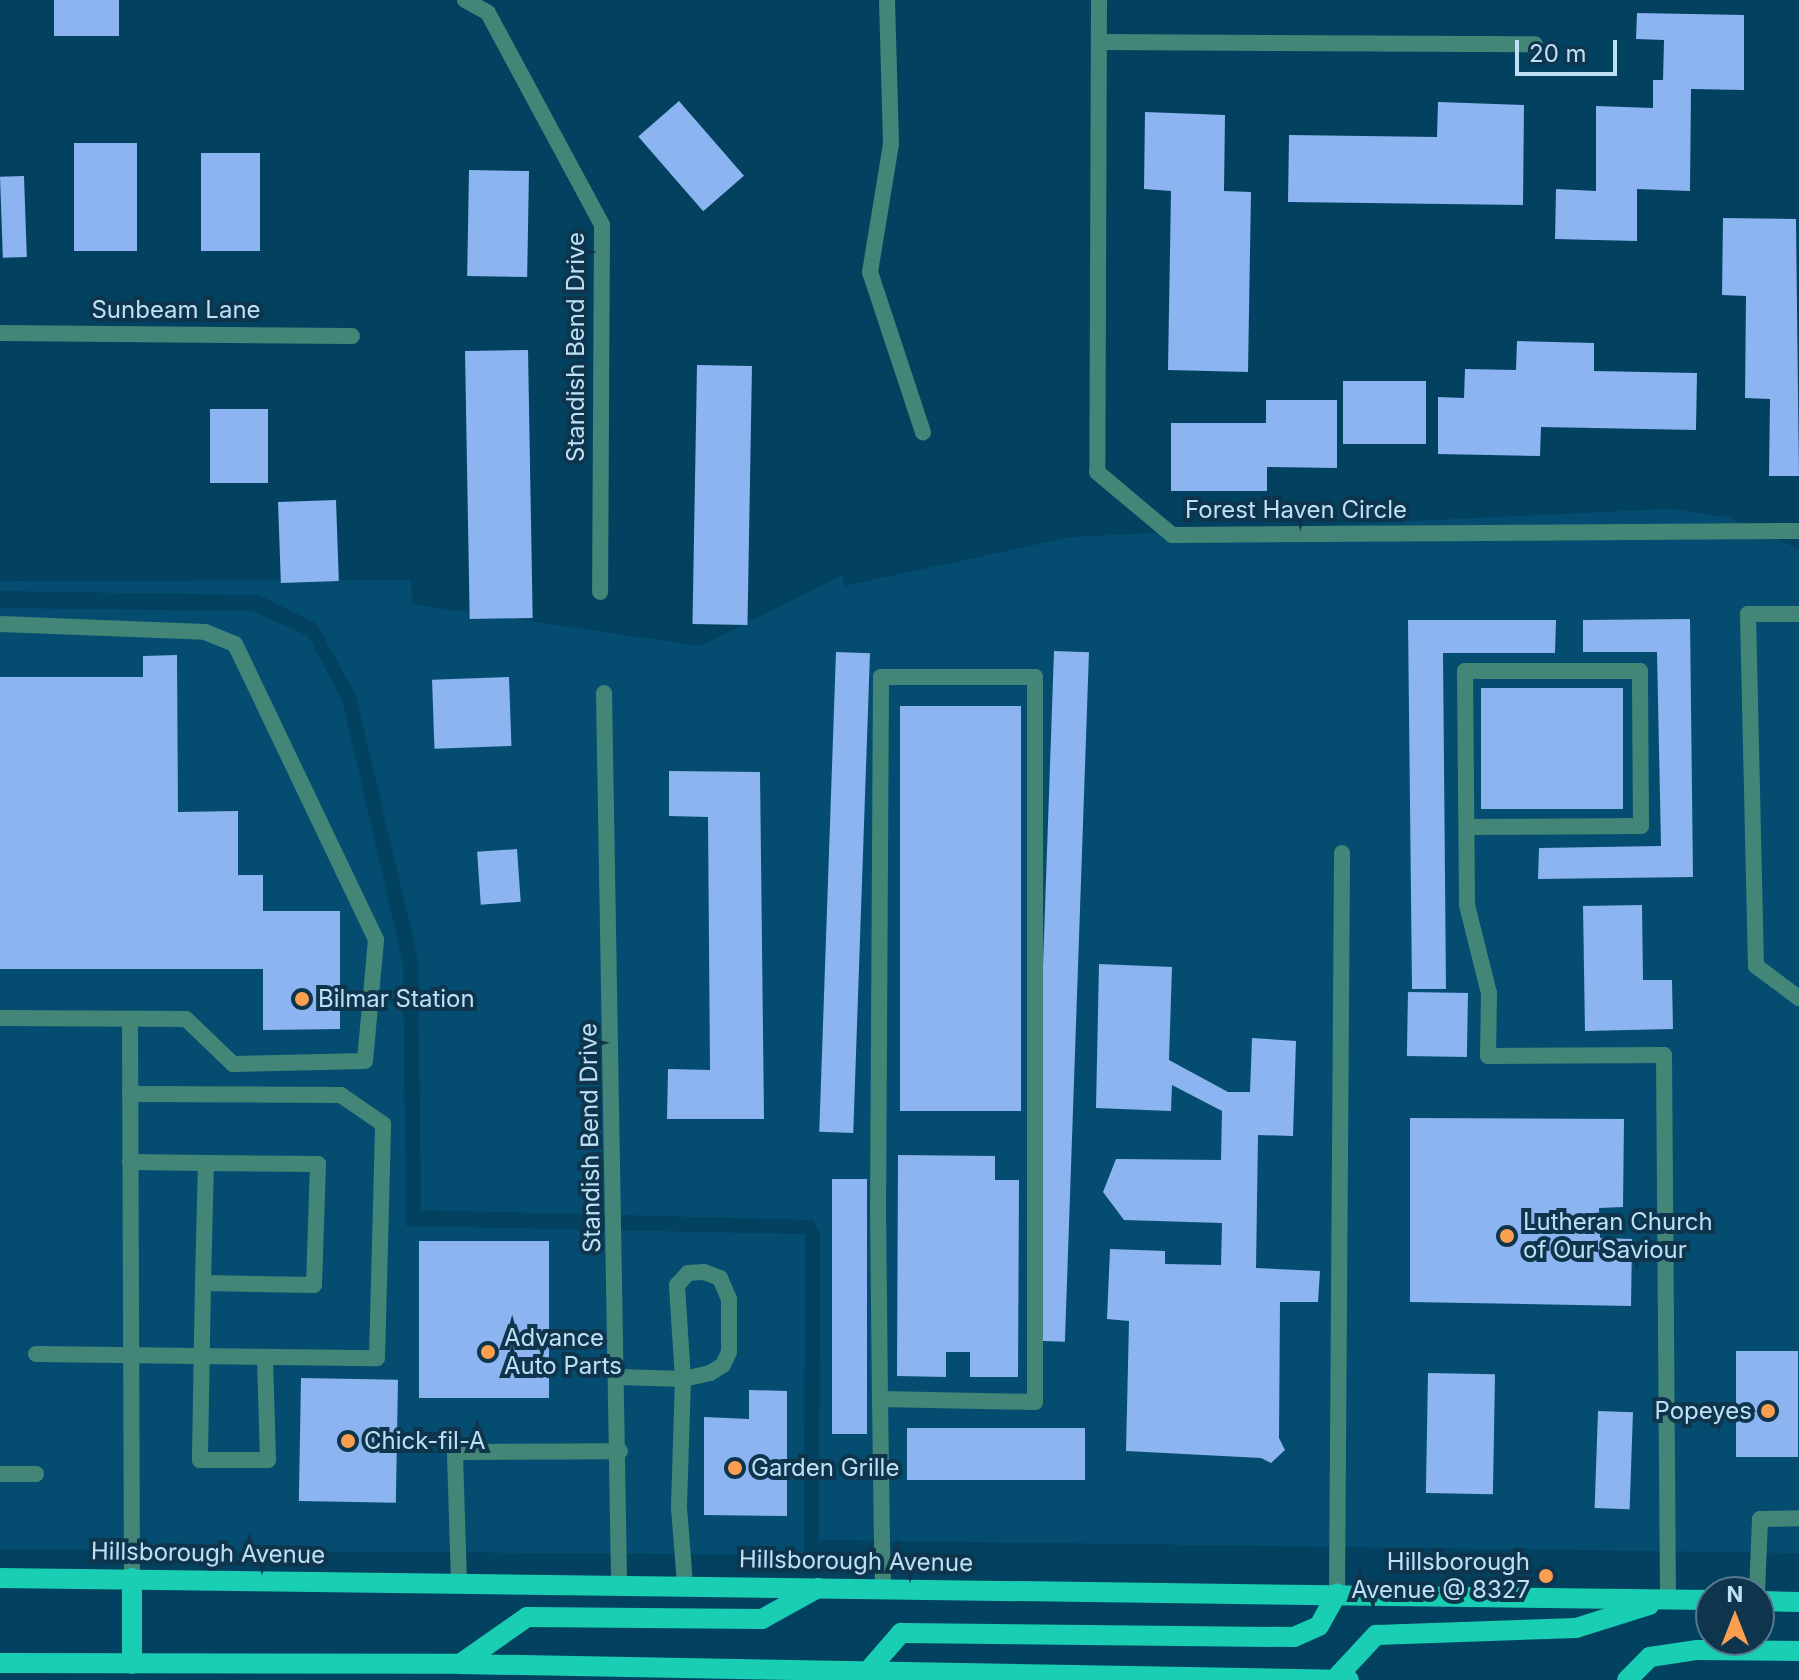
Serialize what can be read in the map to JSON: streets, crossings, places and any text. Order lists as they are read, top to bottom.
{
  "streets": {
    "main road": ["Hillsborough Avenue"],
    "street": ["Sunbeam Lane", "Standish Bend Drive", "Forest Haven Circle"]
  },
  "crossings": [
    ["Standish Bend Drive", "Hillsborough Avenue"]
  ],
  "places": [
    "Bilmar Station",
    "Lutheran Church of Our Saviour",
    "Advance Auto Parts",
    "Popeyes",
    "Chick-fil-A",
    "Garden Grille",
    "Hillsborough Avenue @ 8327"
  ],
  "scale_bar": "20 m",
  "north": "top"
}
